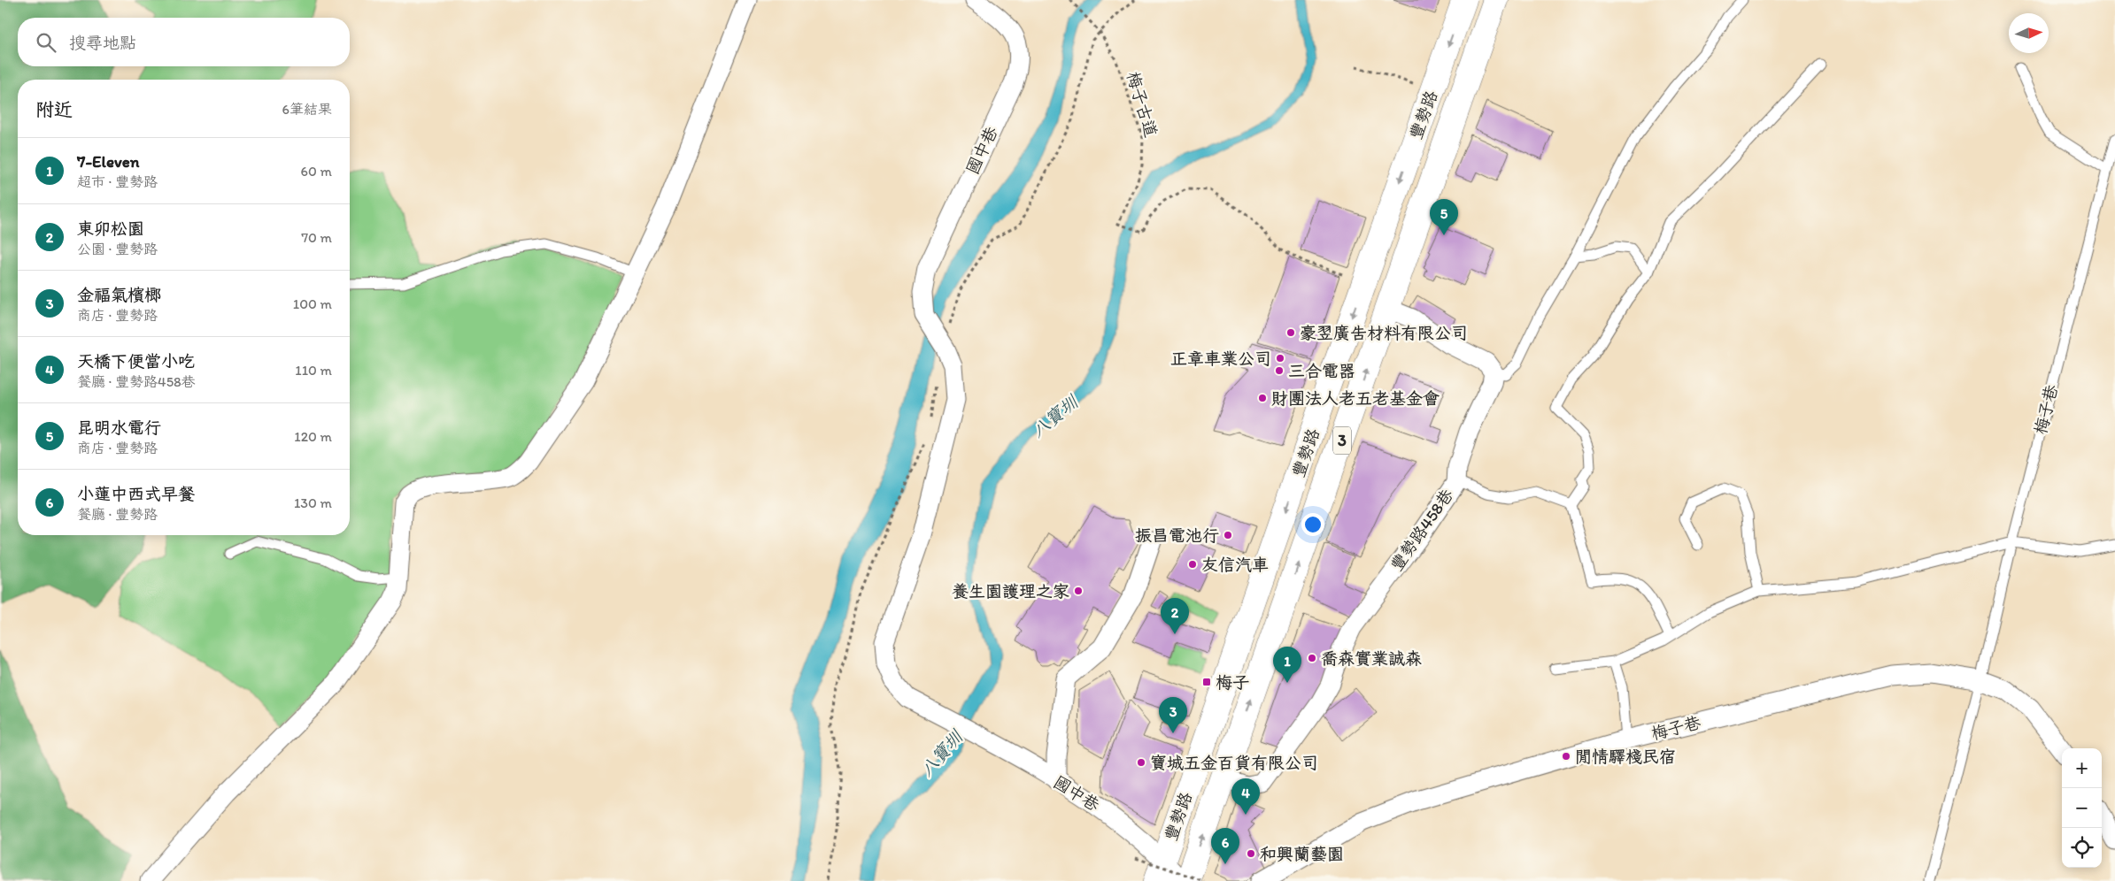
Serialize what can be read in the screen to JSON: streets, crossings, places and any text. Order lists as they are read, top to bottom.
{
  "streets": {
    "main road": ["豐勢路", "3"],
    "street": ["國中巷", "梅子巷", "豐勢路458巷"],
    "path": ["梅子古道"]
  },
  "crossings": [
    ["梅子古道", "豐勢路"],
    ["豐勢路", "國中巷"],
    ["豐勢路", "豐勢路458巷"]
  ],
  "water": ["八寶圳"],
  "places": {
    "other": [
      "豪翌廣告材料有限公司",
      "正章車業公司",
      "三合電器",
      "財團法人老五老基金會",
      "振昌電池行",
      "友信汽車",
      "養生園護理之家",
      "喬森實業誠森",
      "閒情驛棧民宿",
      "寶城五金百貨有限公司",
      "和興蘭藝園"
    ],
    "transit": ["梅子"]
  },
  "north": "right",
  "page": {
    "search": "搜尋地點",
    "heading": ["附近", "6筆結果"],
    "list": [
      {
        "mark": "1",
        "name": "7-Eleven",
        "note": "超市 · 豐勢路",
        "value": "60 m"
      },
      {
        "mark": "2",
        "name": "東卯松園",
        "note": "公園 · 豐勢路",
        "value": "70 m"
      },
      {
        "mark": "3",
        "name": "金福氣檳榔",
        "note": "商店 · 豐勢路",
        "value": "100 m"
      },
      {
        "mark": "4",
        "name": "天橋下便當小吃",
        "note": "餐廳 · 豐勢路458巷",
        "value": "110 m"
      },
      {
        "mark": "5",
        "name": "昆明水電行",
        "note": "商店 · 豐勢路",
        "value": "120 m"
      },
      {
        "mark": "6",
        "name": "小蓮中西式早餐",
        "note": "餐廳 · 豐勢路",
        "value": "130 m"
      }
    ],
    "pins": [
      "5",
      "2",
      "1",
      "3",
      "4",
      "6"
    ],
    "map_buttons": ["+", "−"]
  }
}
